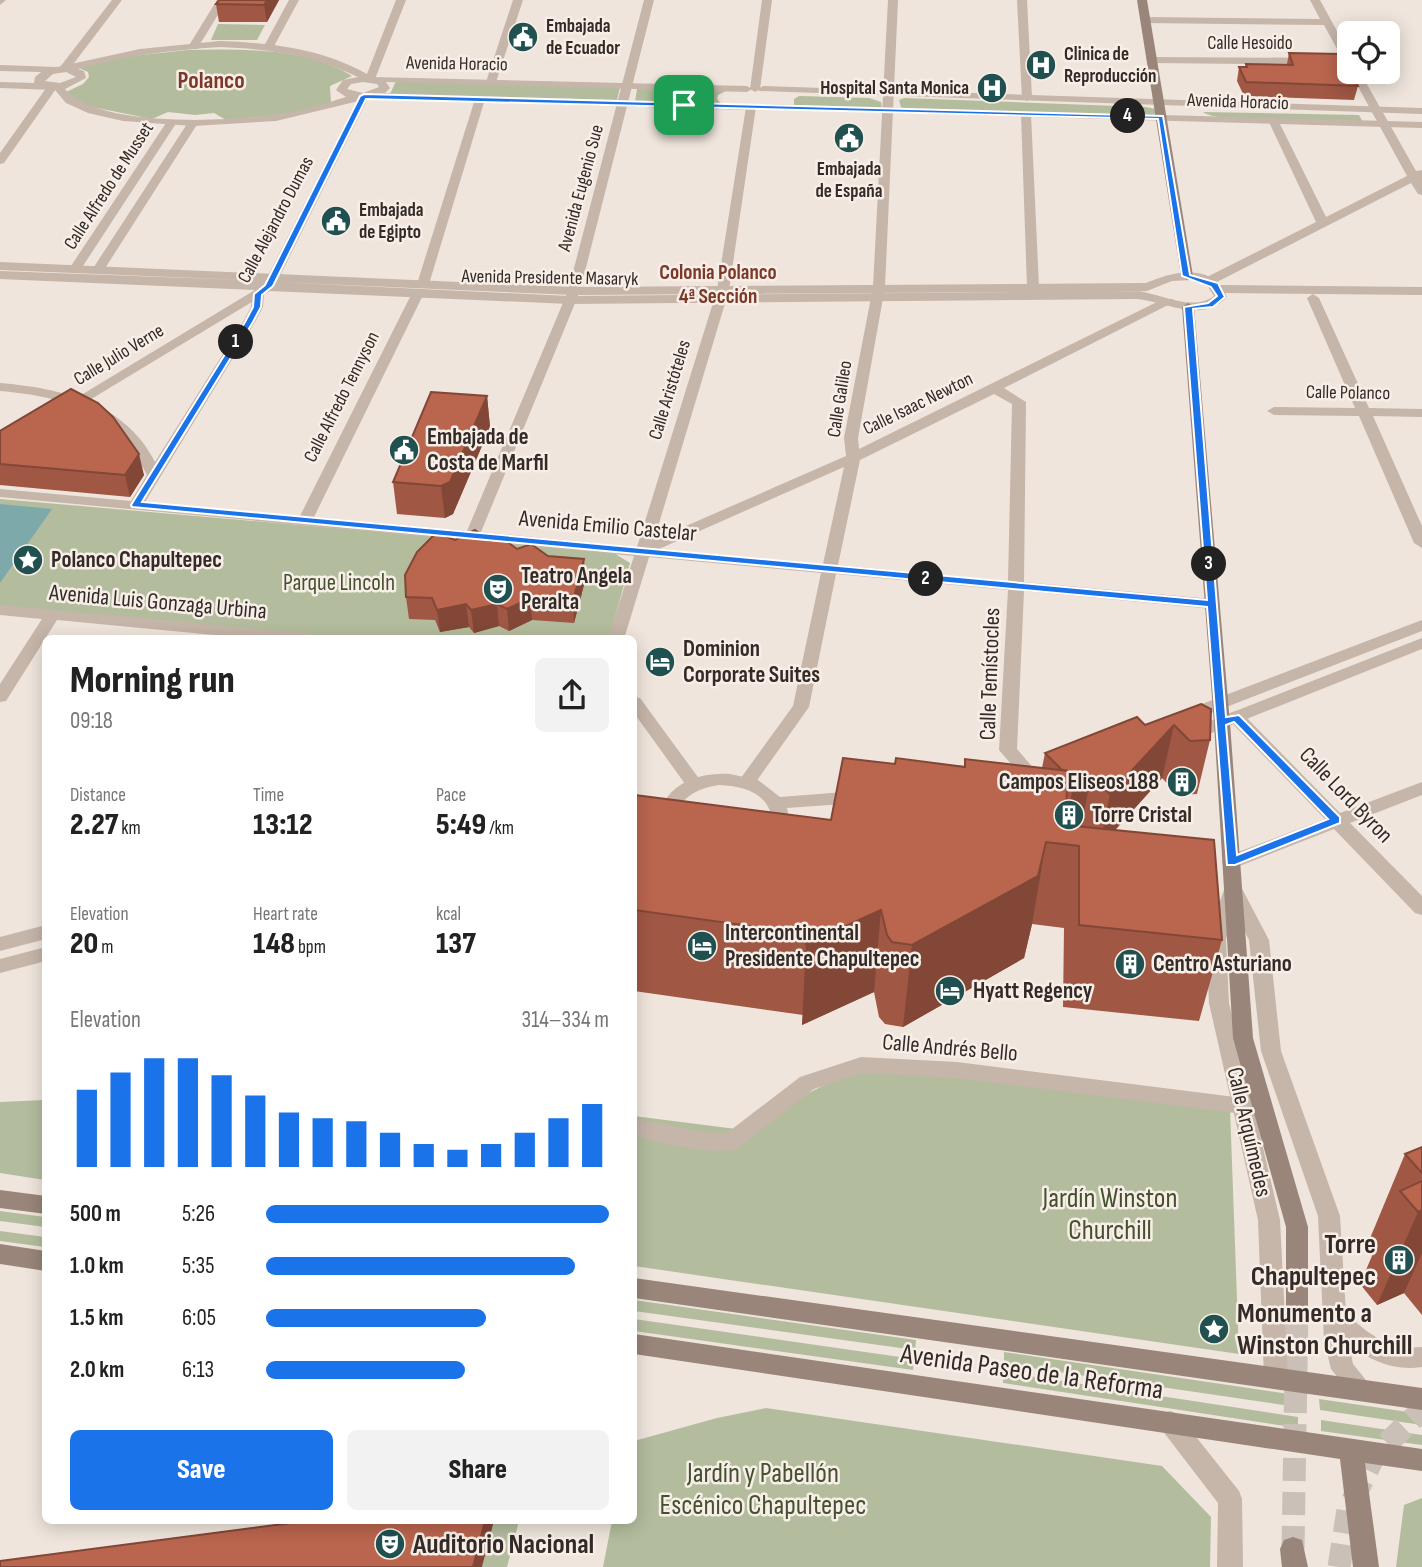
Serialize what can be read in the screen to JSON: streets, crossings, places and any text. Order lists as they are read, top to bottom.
{
  "streets": {
    "main road": ["Calle Arquímedes", "Avenida Paseo de la Reforma"],
    "street": [
      "Calle Hesoido",
      "Avenida Horacio",
      "Calle Alfredo de Musset",
      "Avenida Eugenio Sue",
      "Calle Alejandro Dumas",
      "Avenida Presidente Masaryk",
      "Calle Julio Verne",
      "Calle Aristóteles",
      "Calle Polanco",
      "Calle Alfredo Tennyson",
      "Calle Galileo",
      "Calle Isaac Newton",
      "Avenida Emilio Castelar",
      "Avenida Luis Gonzaga Urbina",
      "Calle Temístocles",
      "Calle Lord Byron",
      "Calle Andrés Bello"
    ]
  },
  "crossings": [
    ["Avenida Horacio", "Calle Alfredo de Musset"],
    ["Avenida Horacio", "Avenida Eugenio Sue"],
    ["Avenida Horacio", "Calle Alejandro Dumas"],
    ["Avenida Horacio", "Calle Aristóteles"],
    ["Avenida Horacio", "Calle Alfredo Tennyson"],
    ["Avenida Horacio", "Calle Galileo"],
    ["Calle Alfredo de Musset", "Avenida Presidente Masaryk"],
    ["Avenida Eugenio Sue", "Avenida Presidente Masaryk"],
    ["Avenida Eugenio Sue", "Avenida Emilio Castelar"],
    ["Calle Alejandro Dumas", "Avenida Presidente Masaryk"],
    ["Calle Alejandro Dumas", "Calle Julio Verne"],
    ["Calle Alejandro Dumas", "Avenida Emilio Castelar"],
    ["Avenida Presidente Masaryk", "Calle Julio Verne"],
    ["Avenida Presidente Masaryk", "Calle Aristóteles"],
    ["Avenida Presidente Masaryk", "Calle Alfredo Tennyson"],
    ["Avenida Presidente Masaryk", "Calle Galileo"],
    ["Avenida Presidente Masaryk", "Calle Isaac Newton"],
    ["Avenida Presidente Masaryk", "Calle Arquímedes"],
    ["Calle Aristóteles", "Calle Isaac Newton"],
    ["Calle Aristóteles", "Avenida Emilio Castelar"],
    ["Calle Alfredo Tennyson", "Avenida Emilio Castelar"],
    ["Calle Galileo", "Calle Isaac Newton"],
    ["Calle Galileo", "Avenida Emilio Castelar"],
    ["Calle Isaac Newton", "Avenida Emilio Castelar"],
    ["Calle Isaac Newton", "Calle Temístocles"],
    ["Avenida Emilio Castelar", "Calle Temístocles"],
    ["Avenida Emilio Castelar", "Calle Arquímedes"],
    ["Calle Lord Byron", "Calle Arquímedes"],
    ["Calle Andrés Bello", "Calle Arquímedes"],
    ["Calle Arquímedes", "Avenida Paseo de la Reforma"]
  ],
  "districts": ["Polanco", "Colonia Polanco 4ª Sección"],
  "parks": ["Parque Lincoln", "Jardín Winston Churchill", "Jardín y Pabellón Escénico Chapultepec"],
  "places": {
    "public building": [
      "Embajada de Ecuador",
      "Embajada de España",
      "Embajada de Egipto",
      "Embajada de Costa de Marfil"
    ],
    "hospital": ["Clinica de Reproducción", "Hospital Santa Monica"],
    "place": ["Polanco Chapultepec", "Monumento a Winston Churchill"],
    "theatre": ["Teatro Angela Peralta", "Auditorio Nacional"],
    "hotel": ["Dominion Corporate Suites", "Intercontinental Presidente Chapultepec", "Hyatt Regency"],
    "building": [
      "Campos Eliseos 188",
      "Torre Cristal",
      "Centro Asturiano",
      "Torre Chapultepec"
    ]
  },
  "page": {
    "pins": [
      "4",
      "1",
      "3",
      "2"
    ],
    "heading": ["Morning run", "09:18"],
    "stats": [
      ["Distance", "2.27 km"],
      ["Time", "13:12"],
      ["Pace", "5:49 /km"],
      ["Elevation", "20 m"],
      ["Heart rate", "148 bpm"],
      ["kcal", "137"]
    ],
    "chart": ["Elevation", "314–334 m"],
    "list": [
      {
        "name": "500 m",
        "note": "5:26"
      },
      {
        "name": "1.0 km",
        "note": "5:35"
      },
      {
        "name": "1.5 km",
        "note": "6:05"
      },
      {
        "name": "2.0 km",
        "note": "6:13"
      }
    ],
    "buttons": ["Save", "Share"]
  }
}
